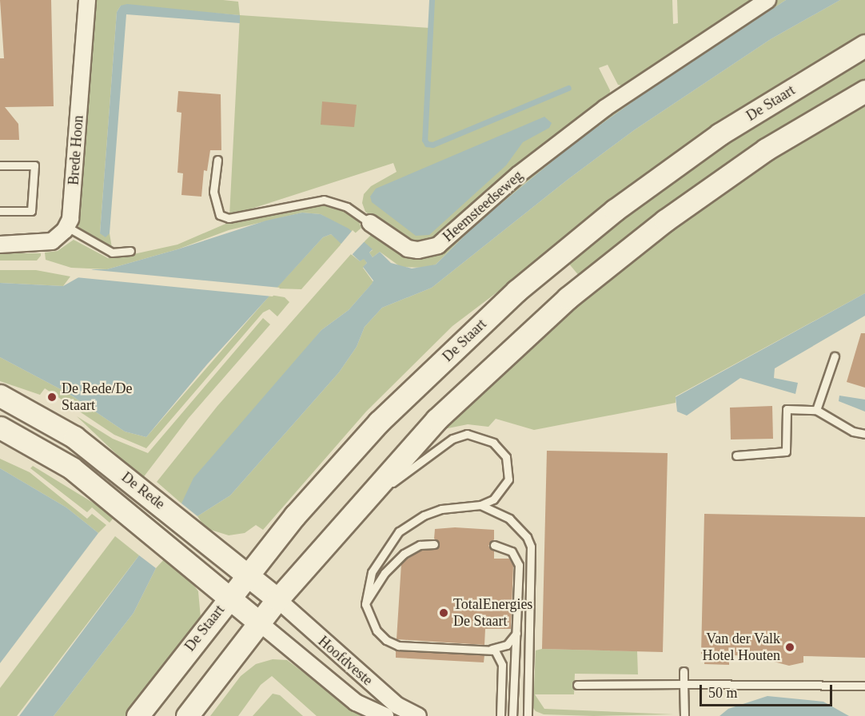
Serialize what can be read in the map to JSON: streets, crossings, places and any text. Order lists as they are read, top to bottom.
{
  "streets": {
    "main road": ["De Staart", "De Rede"],
    "street": ["Brede Hoon", "Heemsteedseweg", "Hoofdveste"]
  },
  "crossings": [
    ["De Staart", "De Rede"],
    ["De Rede", "Hoofdveste"]
  ],
  "places": ["De Rede/De Staart", "TotalEnergies De Staart", "Van der Valk Hotel Houten"],
  "scale_bar": "50 m"
}
